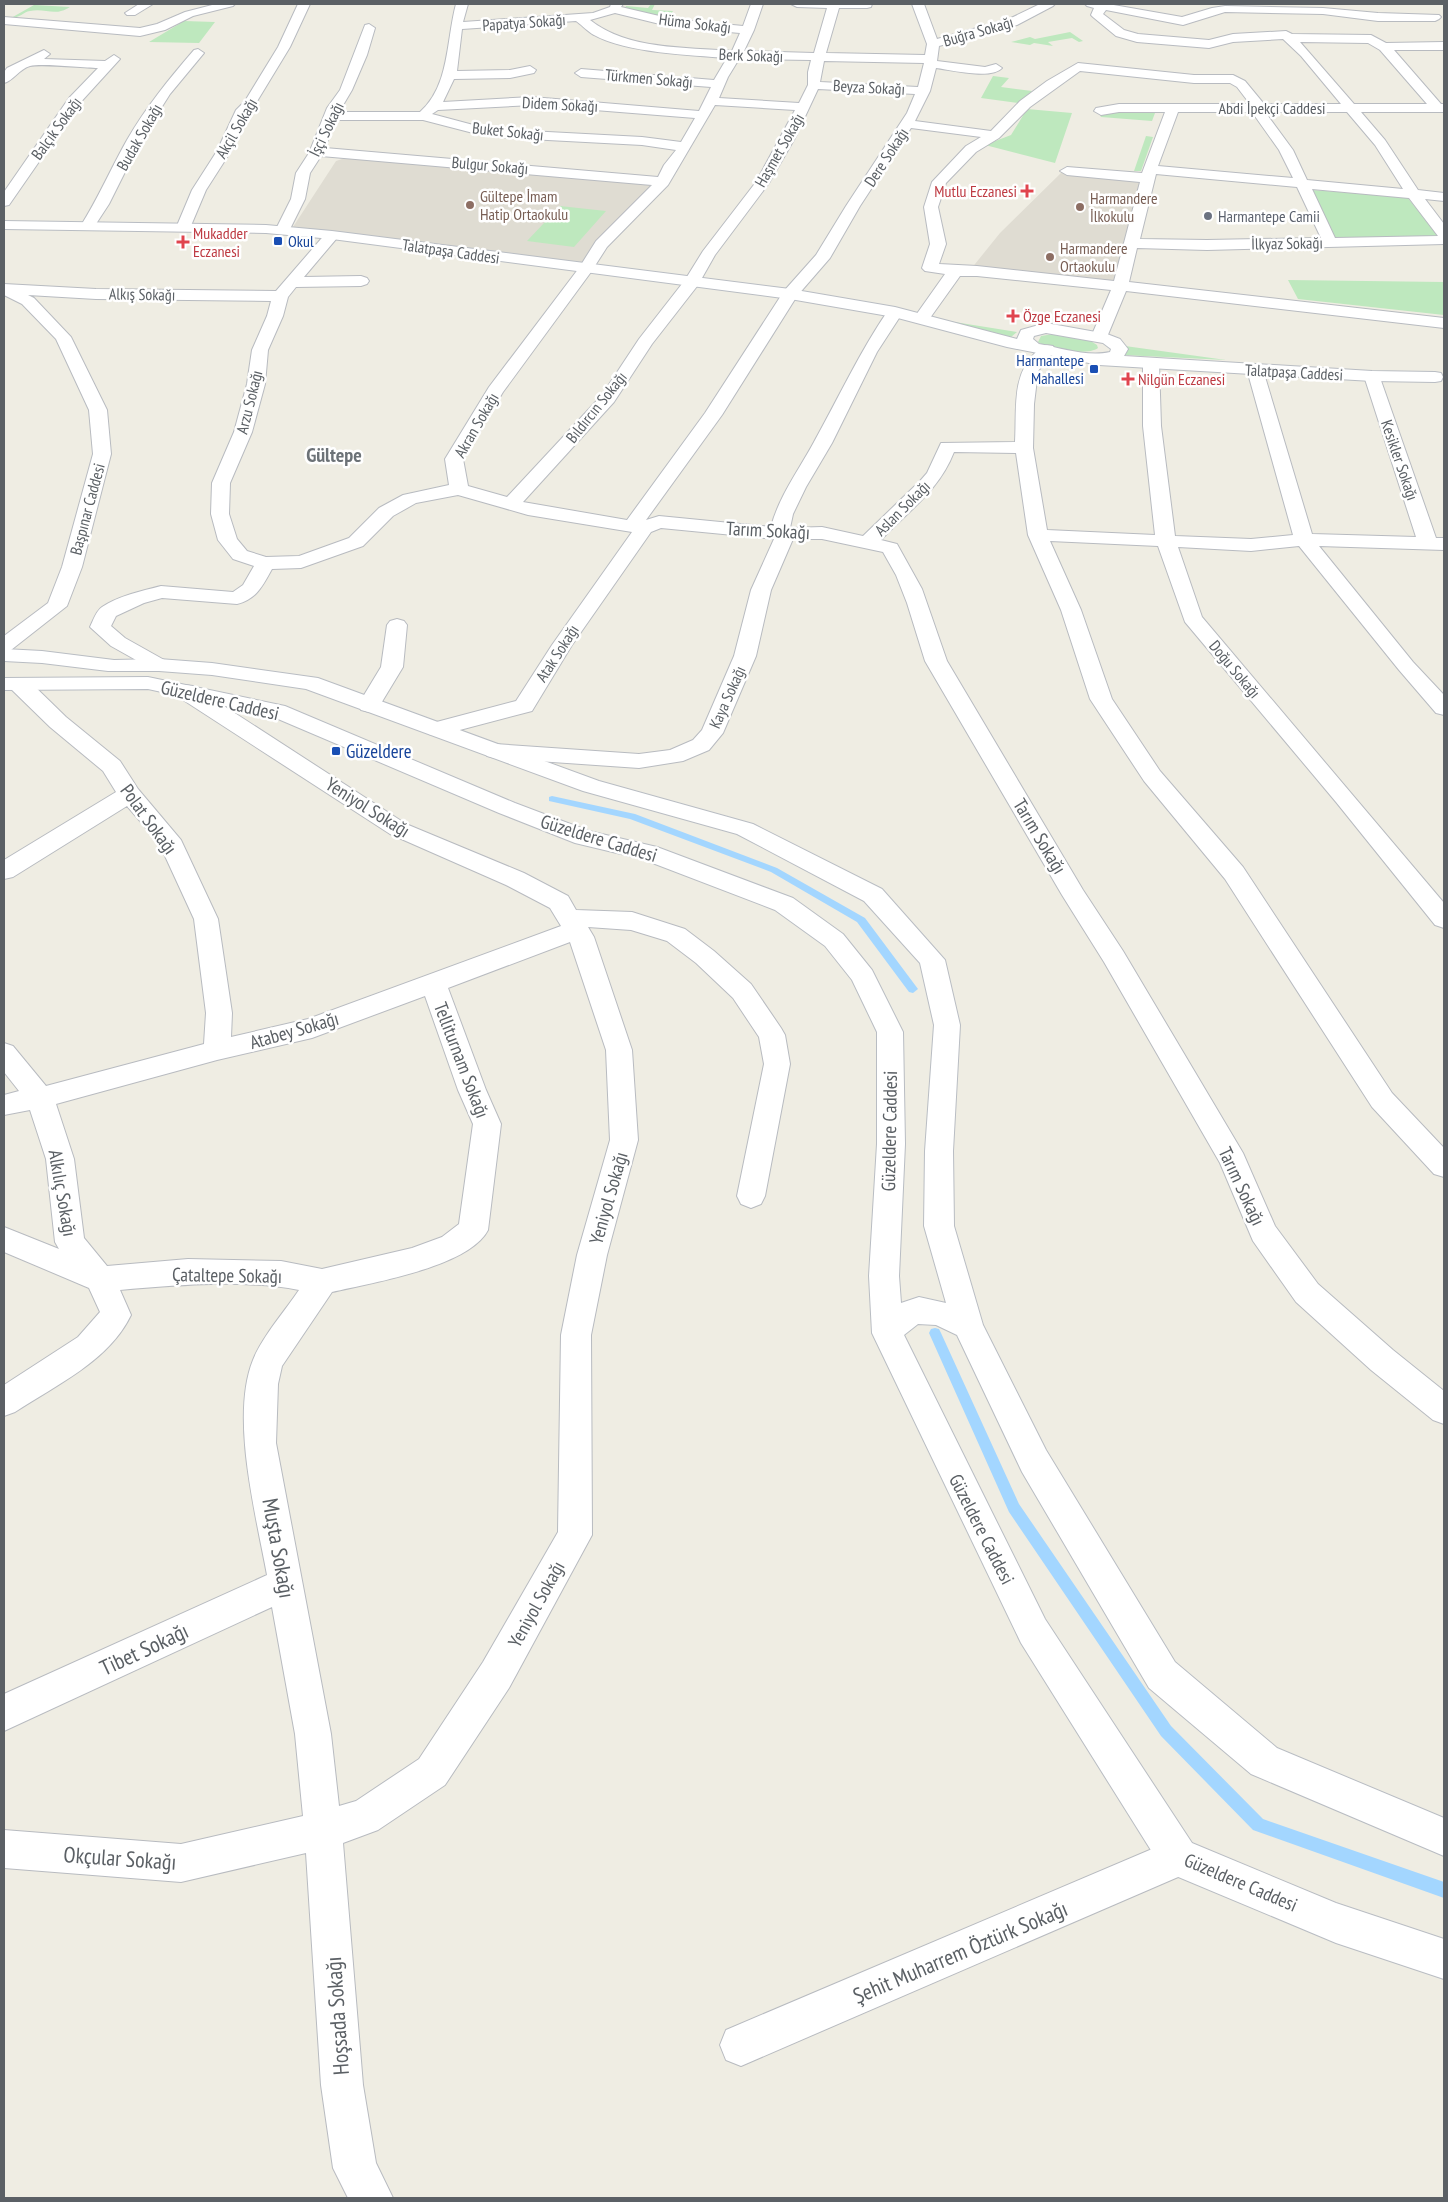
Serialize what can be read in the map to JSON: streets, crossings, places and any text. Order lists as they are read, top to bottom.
{
  "streets": {
    "street": [
      "Papatya Sokağı",
      "Hüma Sokağı",
      "Buğra Sokağı",
      "Berk Sokağı",
      "Türkmen Sokağı",
      "Beyza Sokağı",
      "Didem Sokağı",
      "Abdi İpekçi Caddesi",
      "Balçık Sokağı",
      "Akçil Sokağı",
      "İşçi Sokağı",
      "Buket Sokağı",
      "Budak Sokağı",
      "Haşmet Sokağı",
      "Dere Sokağı",
      "Bulgur Sokağı",
      "İlkyaz Sokağı",
      "Talatpaşa Caddesi",
      "Alkış Sokağı",
      "Arzu Sokağı",
      "Bıldırcın Sokağı",
      "Akran Sokağı",
      "Kesikler Sokağı",
      "Aslan Sokağı",
      "Başpınar Caddesi",
      "Tarım Sokağı",
      "Atak Sokağı",
      "Doğu Sokağı",
      "Kaya Sokağı",
      "Güzeldere Caddesi",
      "Yeniyol Sokağı",
      "Polat Sokağı",
      "Atabey Sokağı",
      "Telliturnam Sokağı",
      "Alkılıç Sokağı",
      "Çataltepe Sokağı",
      "Muşta Sokağı",
      "Tibet Sokağı",
      "Okçular Sokağı",
      "Şehit Muharrem Öztürk Sokağı",
      "Hoşsada Sokağı"
    ]
  },
  "crossings": [
    ["Papatya Sokağı", "Hüma Sokağı"],
    ["Papatya Sokağı", "Berk Sokağı"],
    ["Hüma Sokağı", "Akran Sokağı"],
    ["Buğra Sokağı", "Dere Sokağı"],
    ["Berk Sokağı", "Haşmet Sokağı"],
    ["Berk Sokağı", "Dere Sokağı"],
    ["Berk Sokağı", "Akran Sokağı"],
    ["Türkmen Sokağı", "Akran Sokağı"],
    ["Beyza Sokağı", "Haşmet Sokağı"],
    ["Beyza Sokağı", "Dere Sokağı"],
    ["Didem Sokağı", "Akran Sokağı"],
    ["Akçil Sokağı", "Talatpaşa Caddesi"],
    ["İşçi Sokağı", "Buket Sokağı"],
    ["İşçi Sokağı", "Bulgur Sokağı"],
    ["İşçi Sokağı", "Talatpaşa Caddesi"],
    ["Buket Sokağı", "Akran Sokağı"],
    ["Budak Sokağı", "Talatpaşa Caddesi"],
    ["Haşmet Sokağı", "Talatpaşa Caddesi"],
    ["Haşmet Sokağı", "Bıldırcın Sokağı"],
    ["Dere Sokağı", "Talatpaşa Caddesi"],
    ["Dere Sokağı", "Atak Sokağı"],
    ["Bulgur Sokağı", "Akran Sokağı"],
    ["Talatpaşa Caddesi", "Arzu Sokağı"],
    ["Talatpaşa Caddesi", "Bıldırcın Sokağı"],
    ["Talatpaşa Caddesi", "Akran Sokağı"],
    ["Talatpaşa Caddesi", "Kesikler Sokağı"],
    ["Talatpaşa Caddesi", "Atak Sokağı"],
    ["Talatpaşa Caddesi", "Doğu Sokağı"],
    ["Talatpaşa Caddesi", "Kaya Sokağı"],
    ["Alkış Sokağı", "Arzu Sokağı"],
    ["Alkış Sokağı", "Başpınar Caddesi"],
    ["Bıldırcın Sokağı", "Tarım Sokağı"],
    ["Akran Sokağı", "Tarım Sokağı"],
    ["Aslan Sokağı", "Tarım Sokağı"],
    ["Tarım Sokağı", "Atak Sokağı"],
    ["Tarım Sokağı", "Kaya Sokağı"],
    ["Atak Sokağı", "Güzeldere Caddesi"],
    ["Kaya Sokağı", "Güzeldere Caddesi"],
    ["Güzeldere Caddesi", "Yeniyol Sokağı"],
    ["Güzeldere Caddesi", "Polat Sokağı"],
    ["Güzeldere Caddesi", "Şehit Muharrem Öztürk Sokağı"],
    ["Yeniyol Sokağı", "Atabey Sokağı"],
    ["Yeniyol Sokağı", "Muşta Sokağı"],
    ["Yeniyol Sokağı", "Okçular Sokağı"],
    ["Yeniyol Sokağı", "Hoşsada Sokağı"],
    ["Polat Sokağı", "Atabey Sokağı"],
    ["Atabey Sokağı", "Telliturnam Sokağı"],
    ["Atabey Sokağı", "Alkılıç Sokağı"],
    ["Telliturnam Sokağı", "Çataltepe Sokağı"],
    ["Alkılıç Sokağı", "Çataltepe Sokağı"],
    ["Çataltepe Sokağı", "Muşta Sokağı"],
    ["Muşta Sokağı", "Tibet Sokağı"],
    ["Muşta Sokağı", "Okçular Sokağı"],
    ["Muşta Sokağı", "Hoşsada Sokağı"],
    ["Okçular Sokağı", "Hoşsada Sokağı"]
  ],
  "districts": ["Gültepe"],
  "places": {
    "health": [
      "Mutlu Eczanesi",
      "Mukadder Eczanesi",
      "Özge Eczanesi",
      "Nilgün Eczanesi"
    ],
    "other": [
      "Gültepe İmam Hatip Ortaokulu",
      "Harmandere İlkokulu",
      "Harmantepe Camii",
      "Harmandere Ortaokulu"
    ],
    "transit": ["Okul", "Harmantepe Mahallesi", "Güzeldere"]
  }
}
